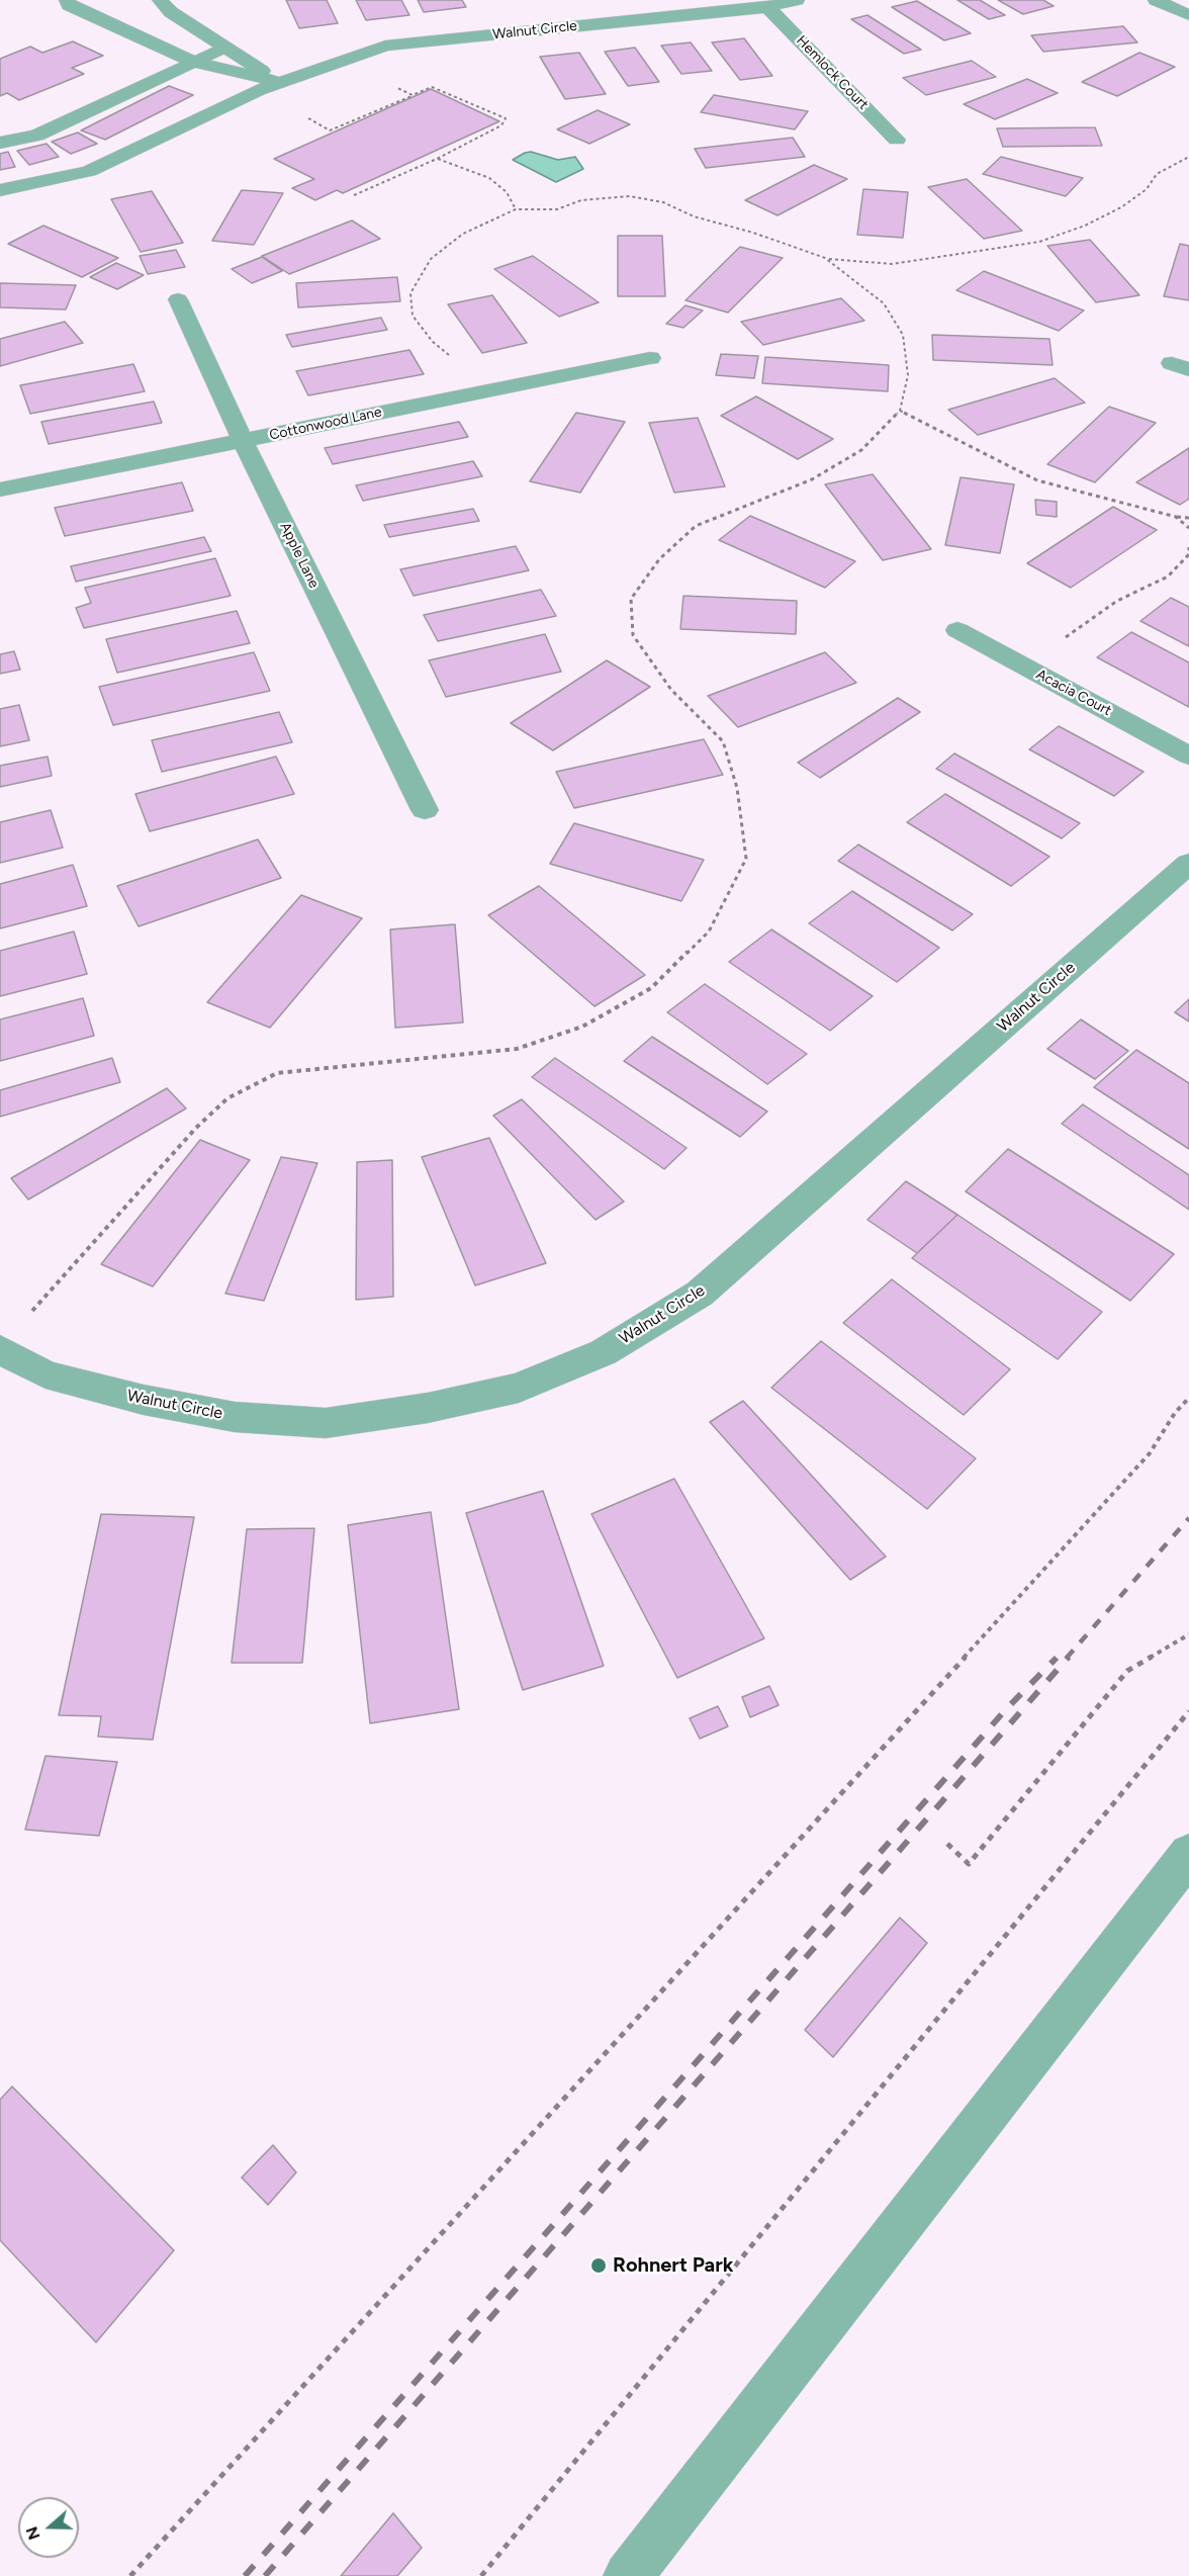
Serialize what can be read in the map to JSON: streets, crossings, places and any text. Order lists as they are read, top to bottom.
{
  "streets": {
    "street": [
      "Walnut Circle",
      "Hemlock Court",
      "Cottonwood Lane",
      "Apple Lane",
      "Acacia Court"
    ]
  },
  "crossings": [
    ["Walnut Circle", "Hemlock Court"],
    ["Cottonwood Lane", "Apple Lane"]
  ],
  "places": ["Rohnert Park"],
  "north": "left"
}
